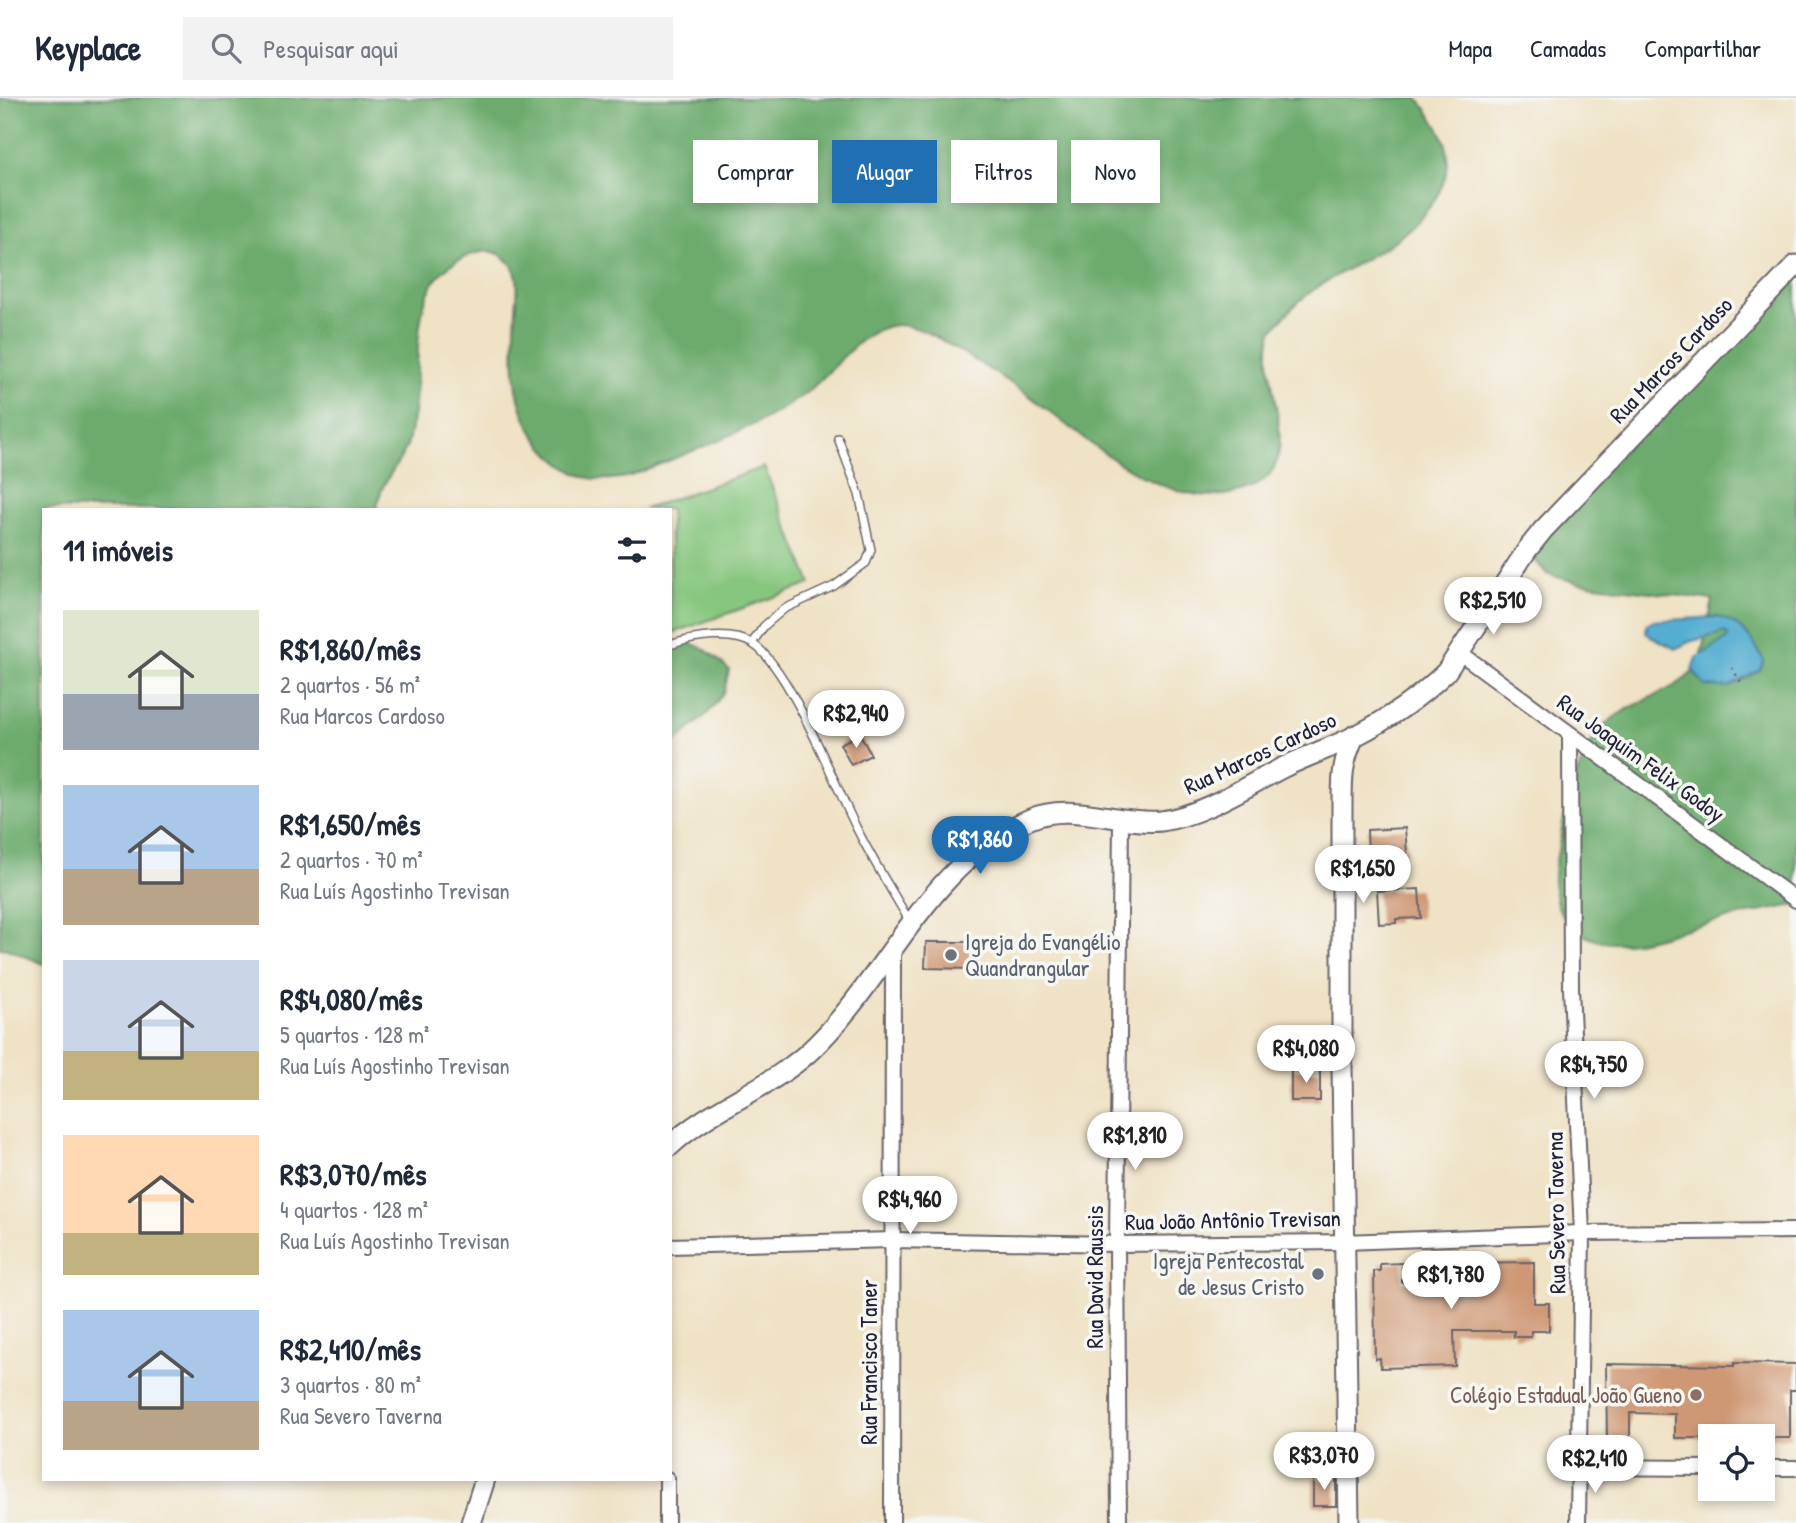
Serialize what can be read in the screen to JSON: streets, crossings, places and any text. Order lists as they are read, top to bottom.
{
  "streets": {
    "street": [
      "Rua Marcos Cardoso",
      "Rua Joaquim Felix Godoy",
      "Rua Severo Taverna",
      "Rua João Antônio Trevisan",
      "Rua David Raussis",
      "Rua Francisco Taner"
    ]
  },
  "crossings": [
    ["Rua Marcos Cardoso", "Rua Joaquim Felix Godoy"],
    ["Rua Marcos Cardoso", "Rua David Raussis"],
    ["Rua Marcos Cardoso", "Rua Francisco Taner"],
    ["Rua Joaquim Felix Godoy", "Rua Severo Taverna"],
    ["Rua Severo Taverna", "Rua João Antônio Trevisan"],
    ["Rua João Antônio Trevisan", "Rua David Raussis"],
    ["Rua João Antônio Trevisan", "Rua Francisco Taner"]
  ],
  "places": ["Igreja do Evangélio Quandrangular", "Igreja Pentecostal de Jesus Cristo", "Colégio Estadual João Gueno"],
  "page": {
    "header": "Keyplace",
    "search": "Pesquisar aqui",
    "nav": ["Mapa", "Camadas", "Compartilhar"],
    "chip": [
      "Comprar",
      "Alugar",
      "Filtros",
      "Novo"
    ],
    "heading": "11 imóveis",
    "price": [
      "R$2,510",
      "R$2,940",
      "R$1,860",
      "R$1,650",
      "R$4,080",
      "R$4,750",
      "R$1,810",
      "R$4,960",
      "R$1,780",
      "R$3,070",
      "R$2,410"
    ],
    "list": [
      {
        "name": "R$1,860/mês",
        "note": "2 quartos · 56 m² · Rua Marcos Cardoso"
      },
      {
        "name": "R$1,650/mês",
        "note": "2 quartos · 70 m² · Rua Luís Agostinho Trevisan"
      },
      {
        "name": "R$4,080/mês",
        "note": "5 quartos · 128 m² · Rua Luís Agostinho Trevisan"
      },
      {
        "name": "R$3,070/mês",
        "note": "4 quartos · 128 m² · Rua Luís Agostinho Trevisan"
      },
      {
        "name": "R$2,410/mês",
        "note": "3 quartos · 80 m² · Rua Severo Taverna"
      }
    ]
  }
}
